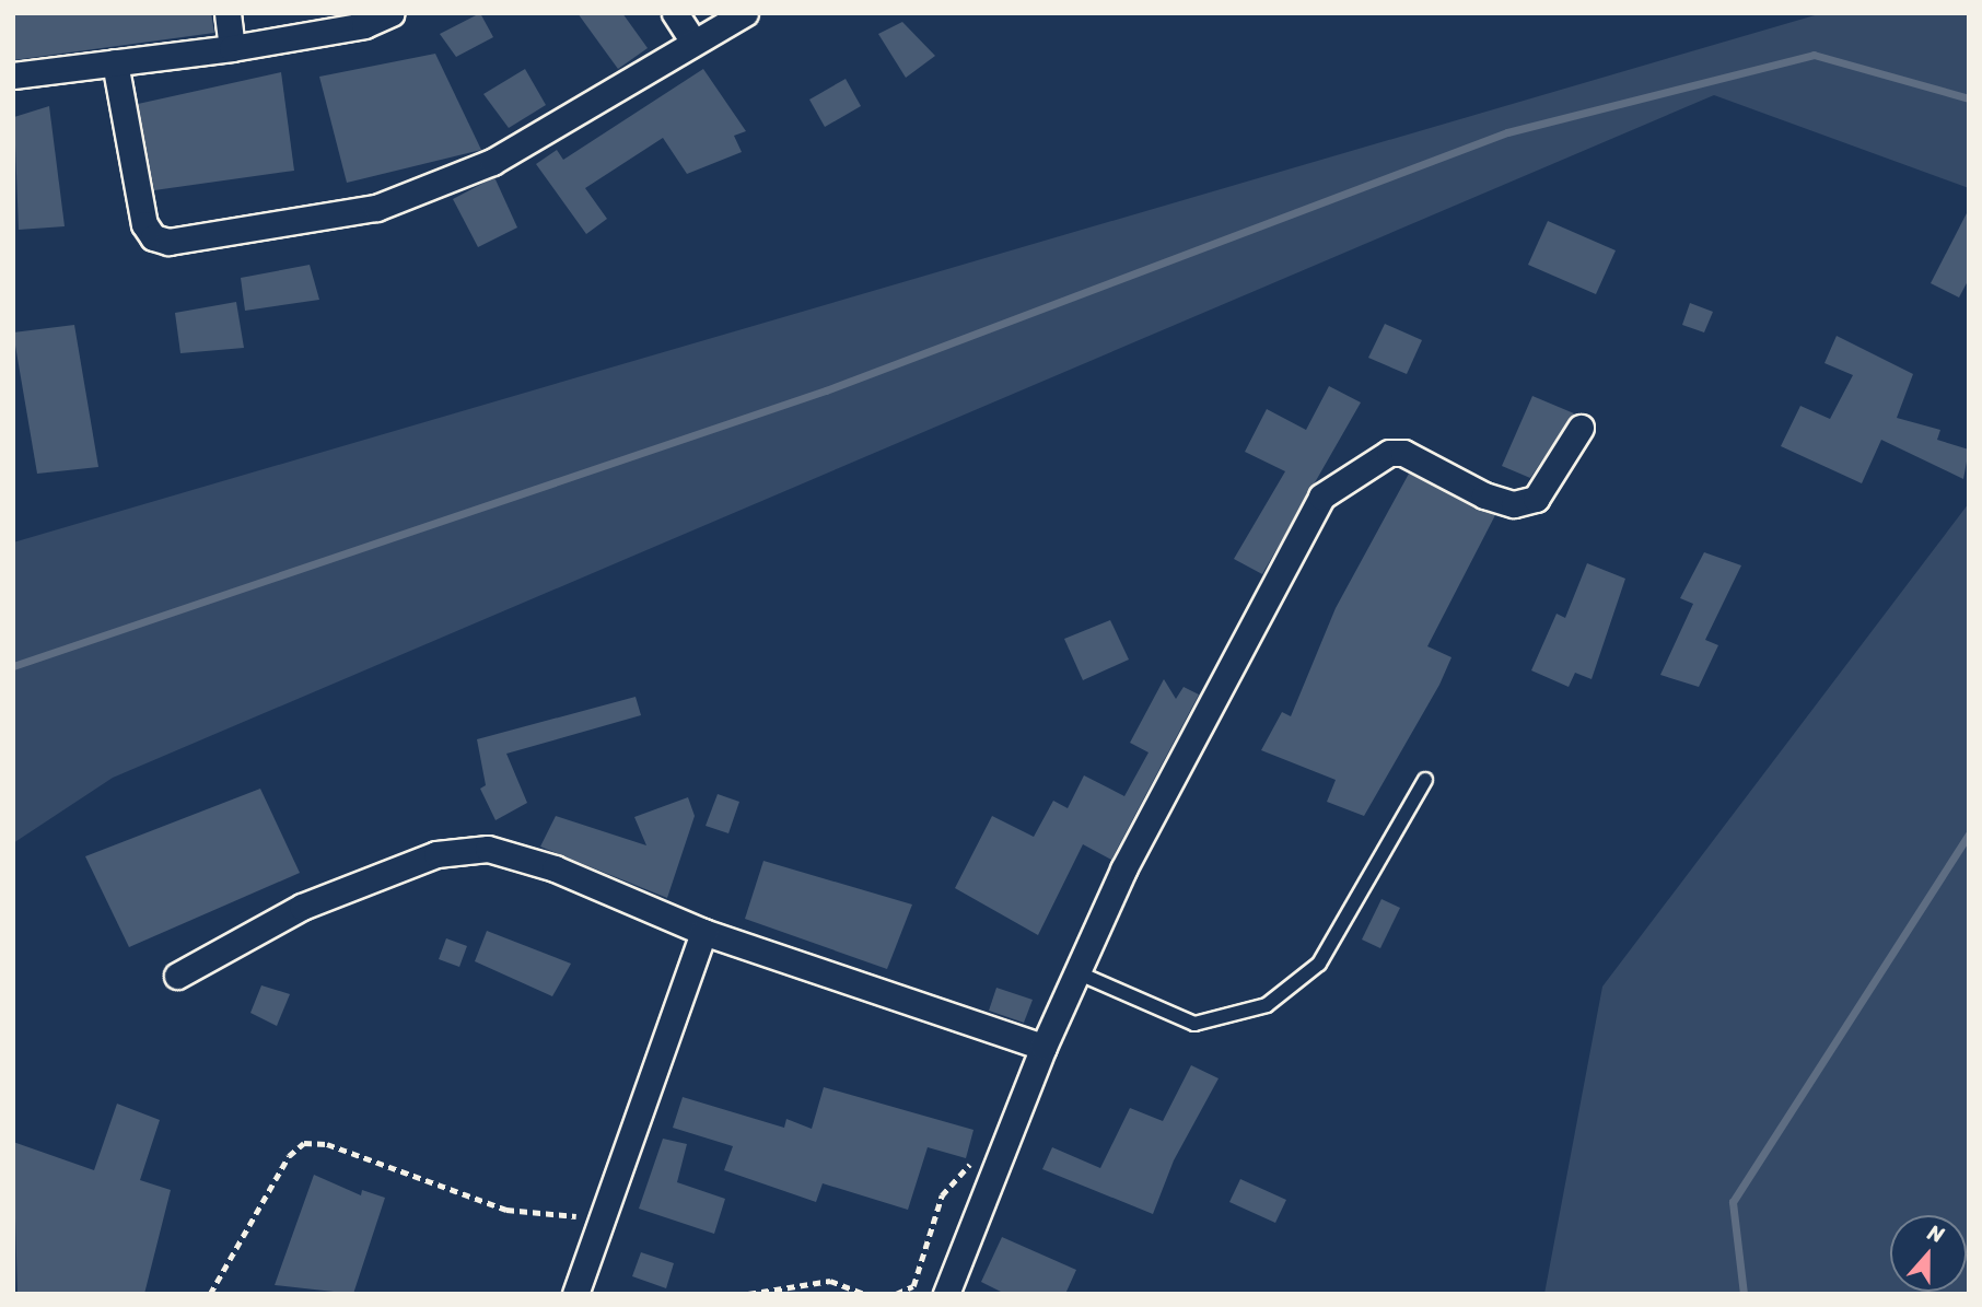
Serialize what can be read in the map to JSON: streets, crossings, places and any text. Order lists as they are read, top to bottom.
{
  "north": "top"
}
